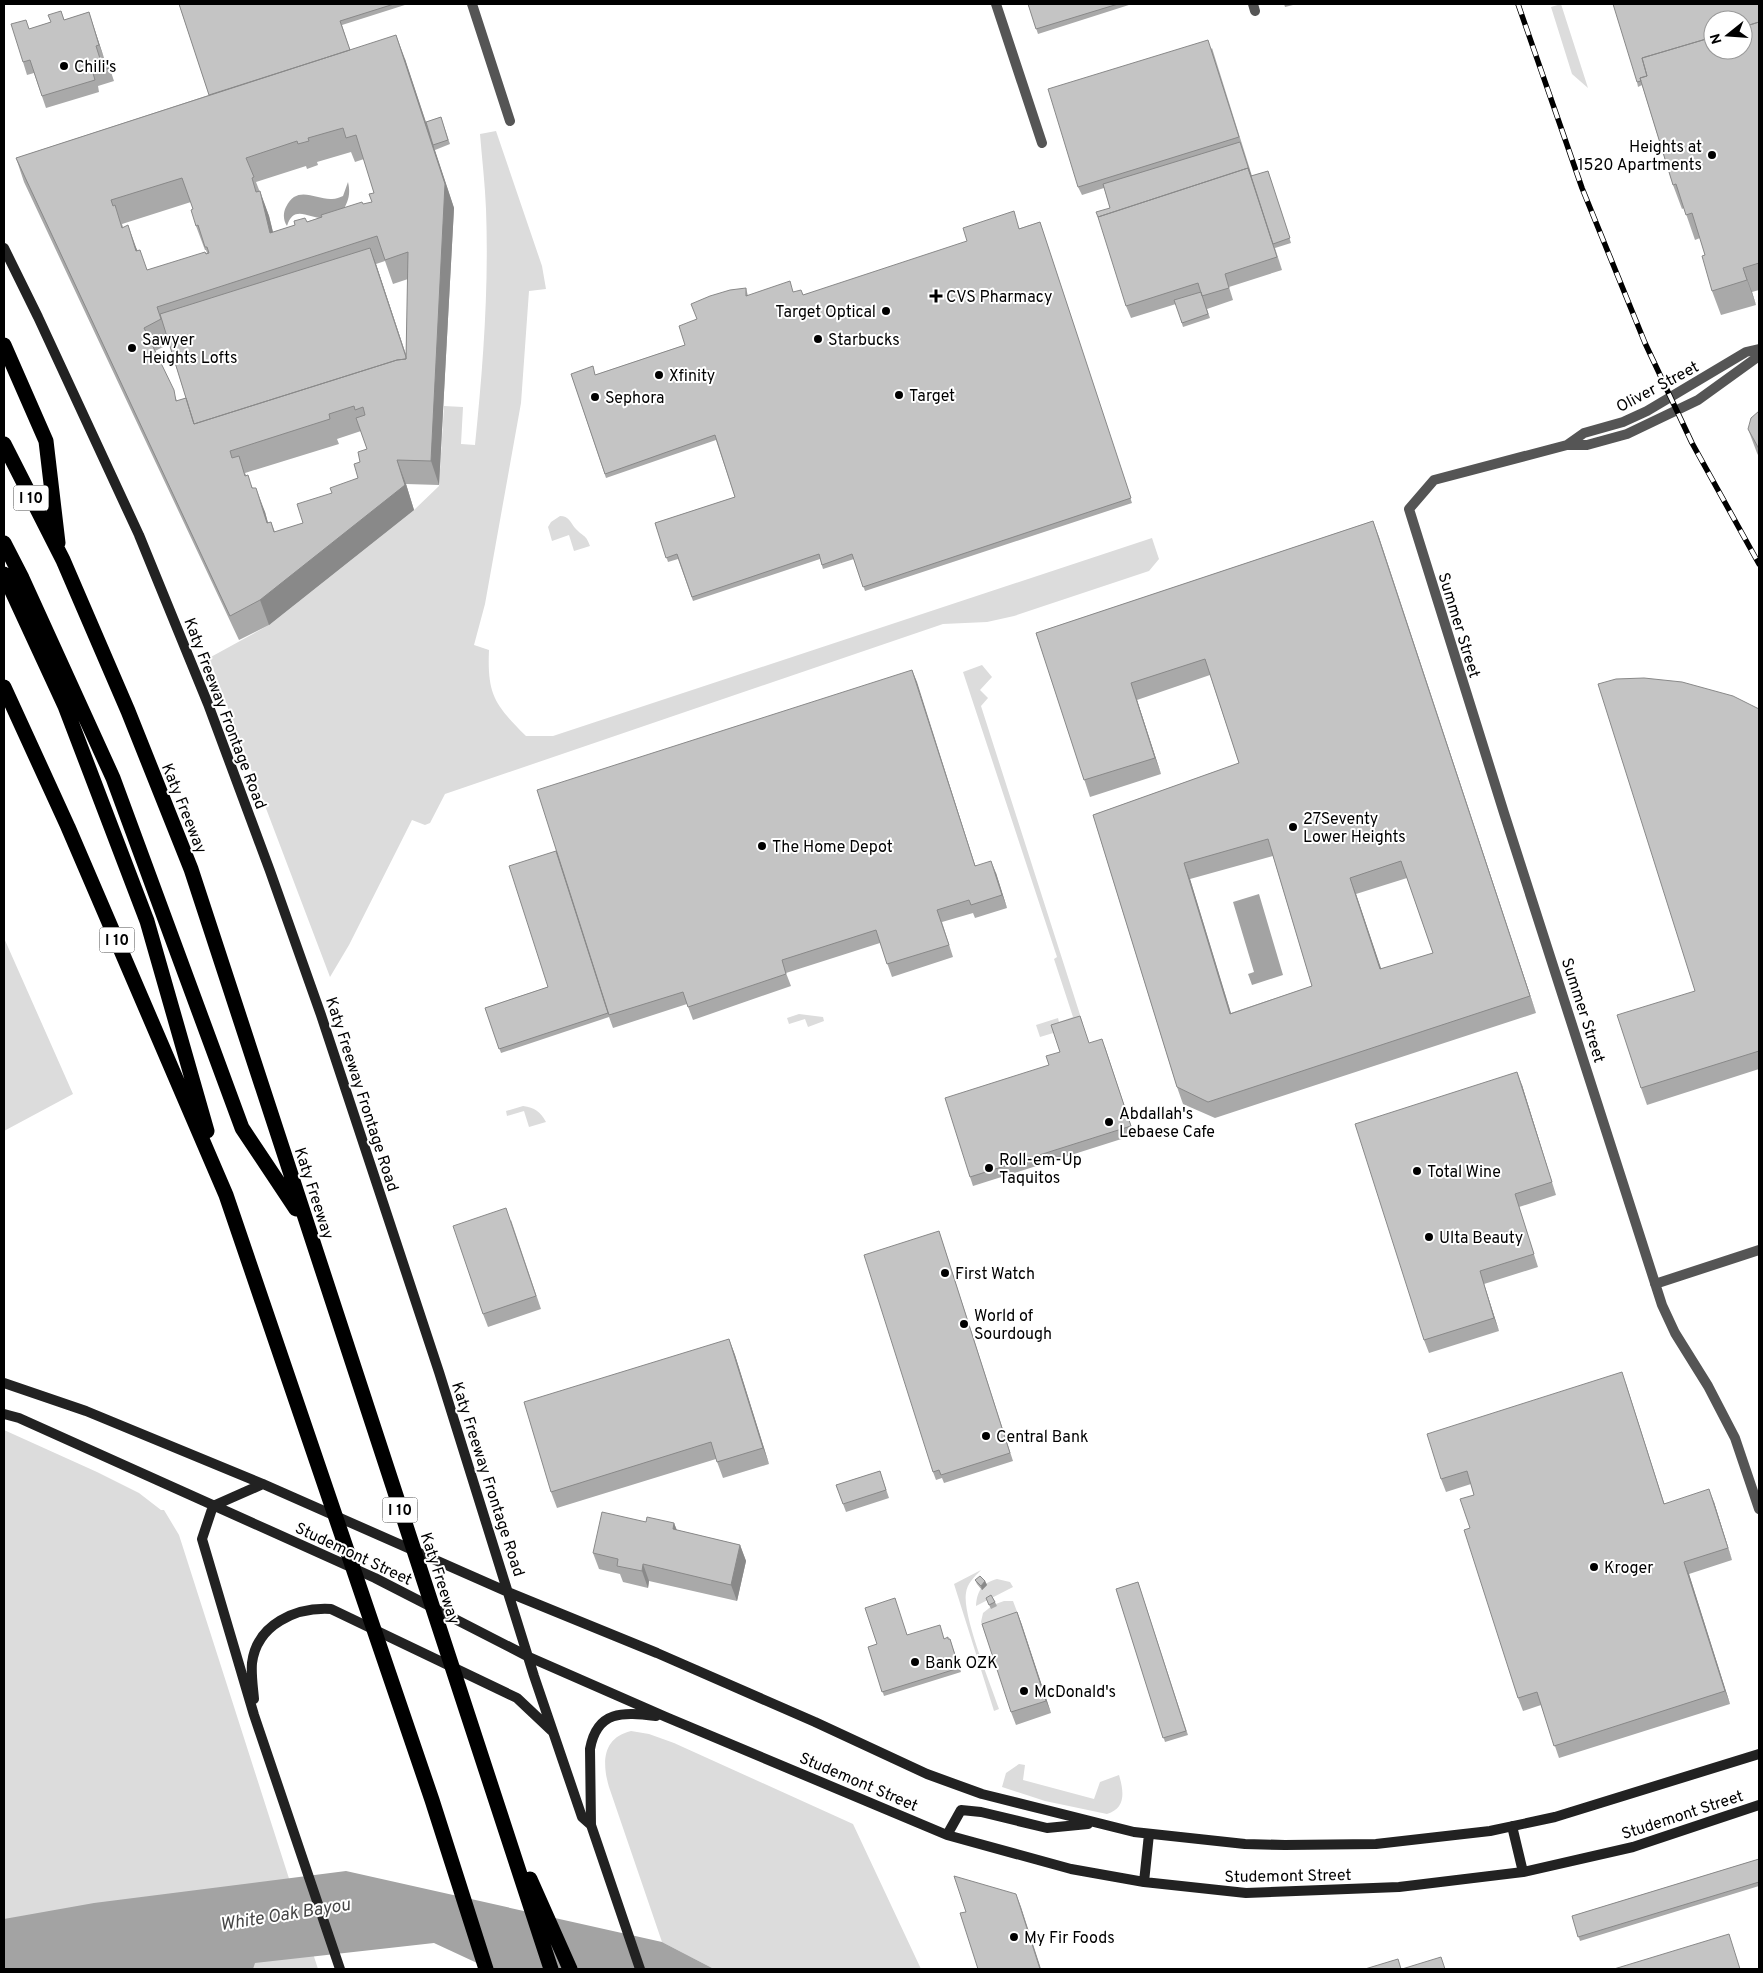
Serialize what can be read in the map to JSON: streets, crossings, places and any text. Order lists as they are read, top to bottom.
{
  "streets": {
    "highway": ["I 10", "Katy Freeway"],
    "main road": ["Katy Freeway Frontage Road", "Studemont Street"],
    "street": ["Oliver Street", "Summer Street"]
  },
  "crossings": [
    ["Oliver Street", "Summer Street"],
    ["Katy Freeway Frontage Road", "Studemont Street"]
  ],
  "water": ["White Oak Bayou"],
  "places": {
    "other": [
      "Chili's",
      "Heights at 1520 Apartments",
      "Target Optical",
      "Starbucks",
      "Sawyer Heights Lofts",
      "Xfinity",
      "Target",
      "Sephora",
      "27Seventy Lower Heights",
      "The Home Depot",
      "Abdallah's Lebaese Cafe",
      "Roll-em-Up Taquitos",
      "Total Wine",
      "Ulta Beauty",
      "First Watch",
      "World of Sourdough",
      "Central Bank",
      "Kroger",
      "Bank OZK",
      "McDonald's",
      "My Fir Foods"
    ],
    "health": ["CVS Pharmacy"]
  },
  "north": "left"
}
